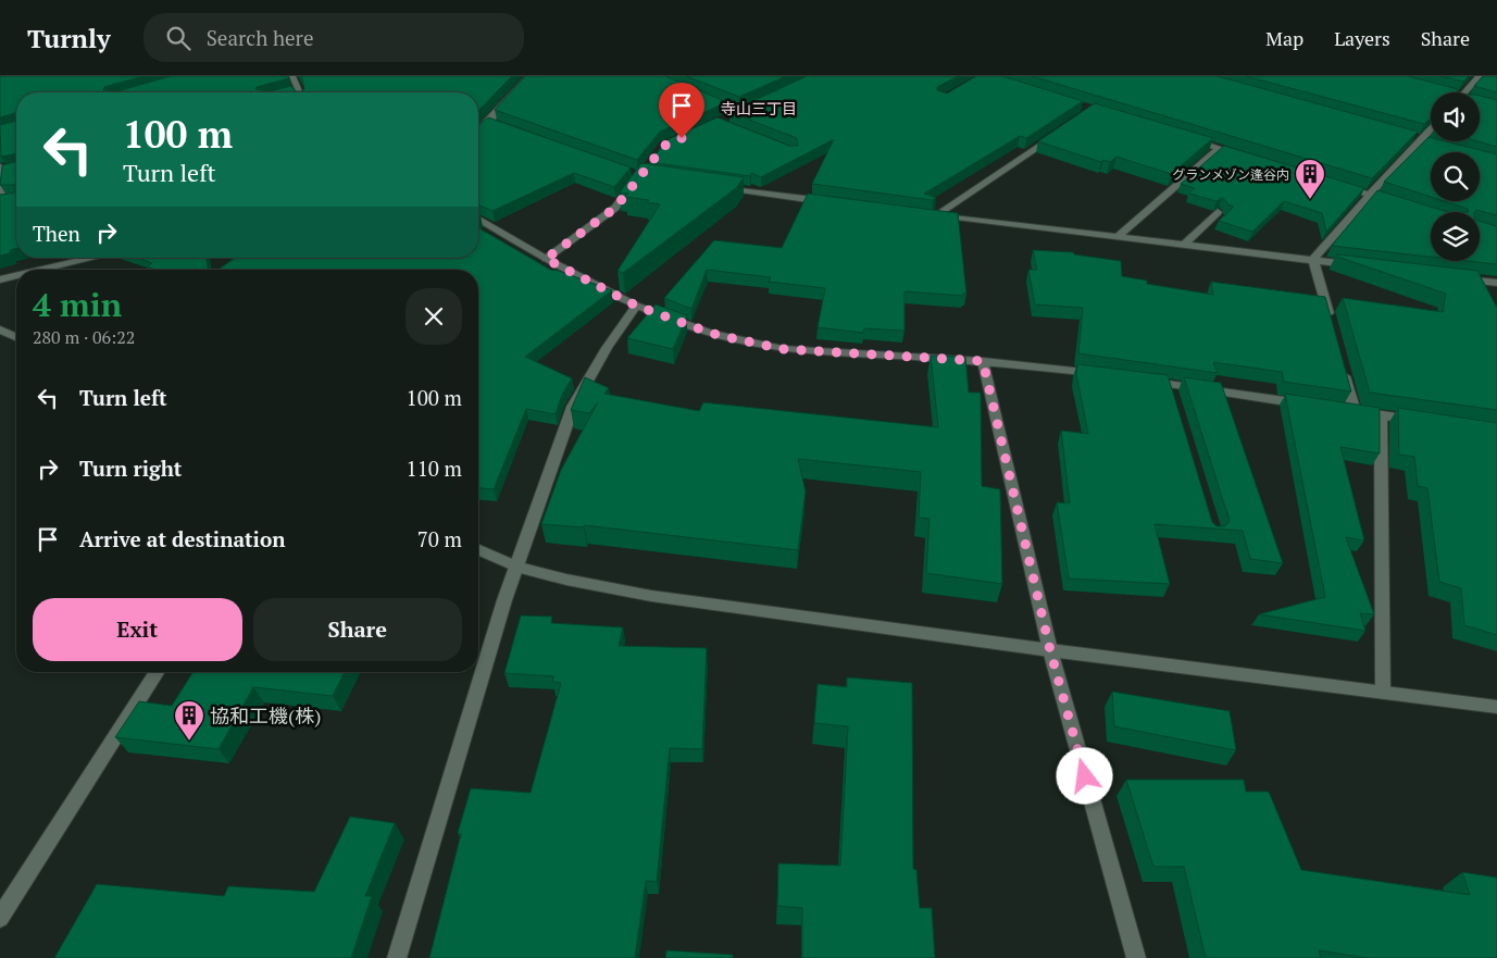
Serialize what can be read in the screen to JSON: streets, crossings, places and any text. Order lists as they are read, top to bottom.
{
  "districts": ["寺山三丁目"],
  "places": {
    "building": ["グランメゾン逢谷内", "協和工機(株)"]
  },
  "page": {
    "header": "Turnly",
    "search": "Search here",
    "nav": ["Map", "Layers", "Share"],
    "turn": ["100 m", "Turn left"],
    "then": "Then",
    "heading": ["4 min", "280 m · 06:22"],
    "list": [
      {
        "name": "Turn left",
        "value": "100 m"
      },
      {
        "name": "Turn right",
        "value": "110 m"
      },
      {
        "name": "Arrive at destination",
        "value": "70 m"
      }
    ],
    "buttons": ["Exit", "Share"]
  }
}
